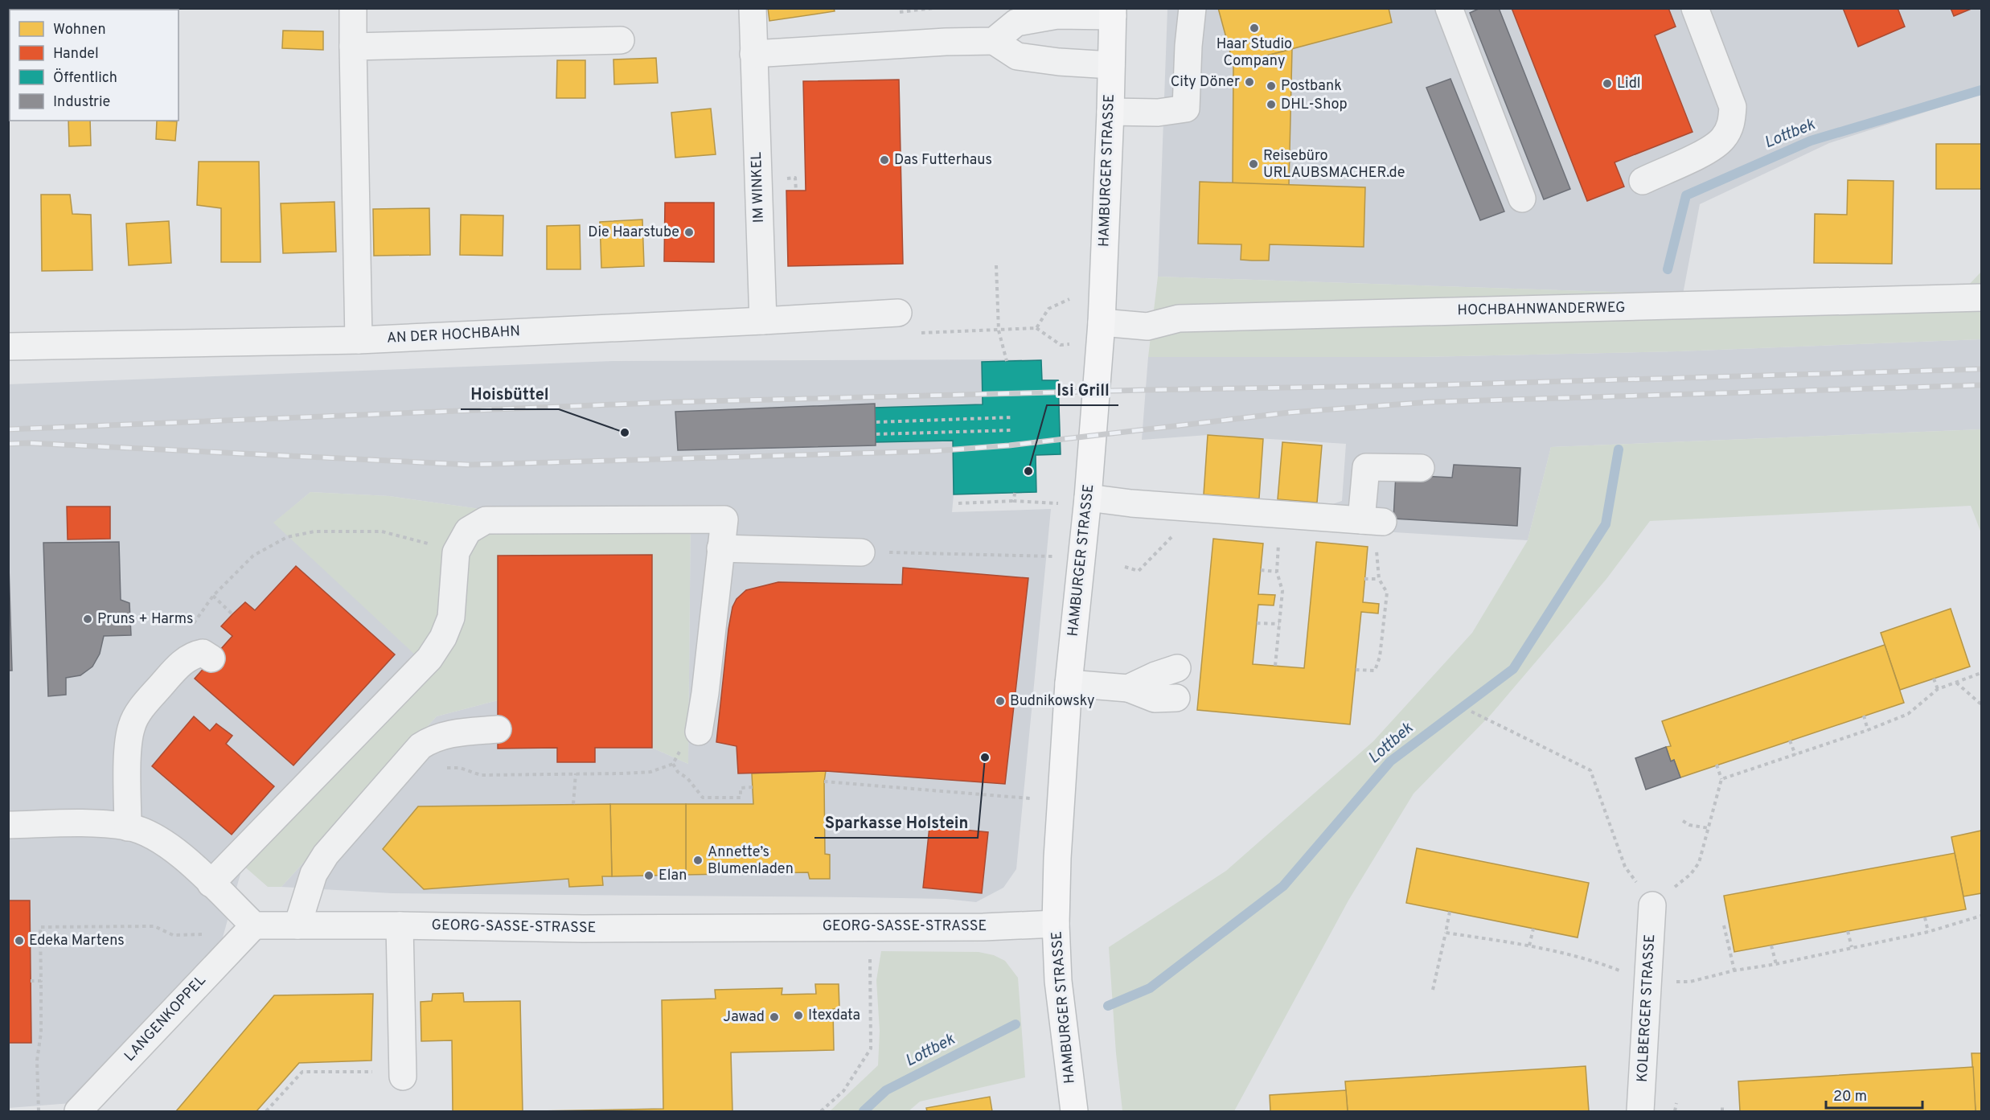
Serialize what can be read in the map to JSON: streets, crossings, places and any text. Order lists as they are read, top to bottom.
{
  "streets": {
    "main road": ["HAMBURGER STRASSE"],
    "street": [
      "IM WINKEL",
      "HOCHBAHNWANDERWEG",
      "AN DER HOCHBAHN",
      "GEORG-SASSE-STRASSE",
      "KOLBERGER STRASSE",
      "LANGENKOPPEL"
    ]
  },
  "crossings": [
    ["HAMBURGER STRASSE", "HOCHBAHNWANDERWEG"],
    ["HAMBURGER STRASSE", "GEORG-SASSE-STRASSE"],
    ["IM WINKEL", "AN DER HOCHBAHN"],
    ["GEORG-SASSE-STRASSE", "LANGENKOPPEL"]
  ],
  "water": ["Lottbek"],
  "places": [
    "Haar Studio Company",
    "City Döner",
    "Lidl",
    "Postbank",
    "DHL-Shop",
    "Das Futterhaus",
    "Reisebüro URLAUBSMACHER.de",
    "Die Haarstube",
    "Hoisbüttel",
    "Isi Grill",
    "Pruns + Harms",
    "Budnikowsky",
    "Sparkasse Holstein",
    "Annette’s Blumenladen",
    "Elan",
    "Edeka Martens",
    "Itexdata",
    "Jawad"
  ],
  "legend": [
    "Wohnen",
    "Handel",
    "Öffentlich",
    "Industrie"
  ],
  "scale_bar": "20 m"
}
